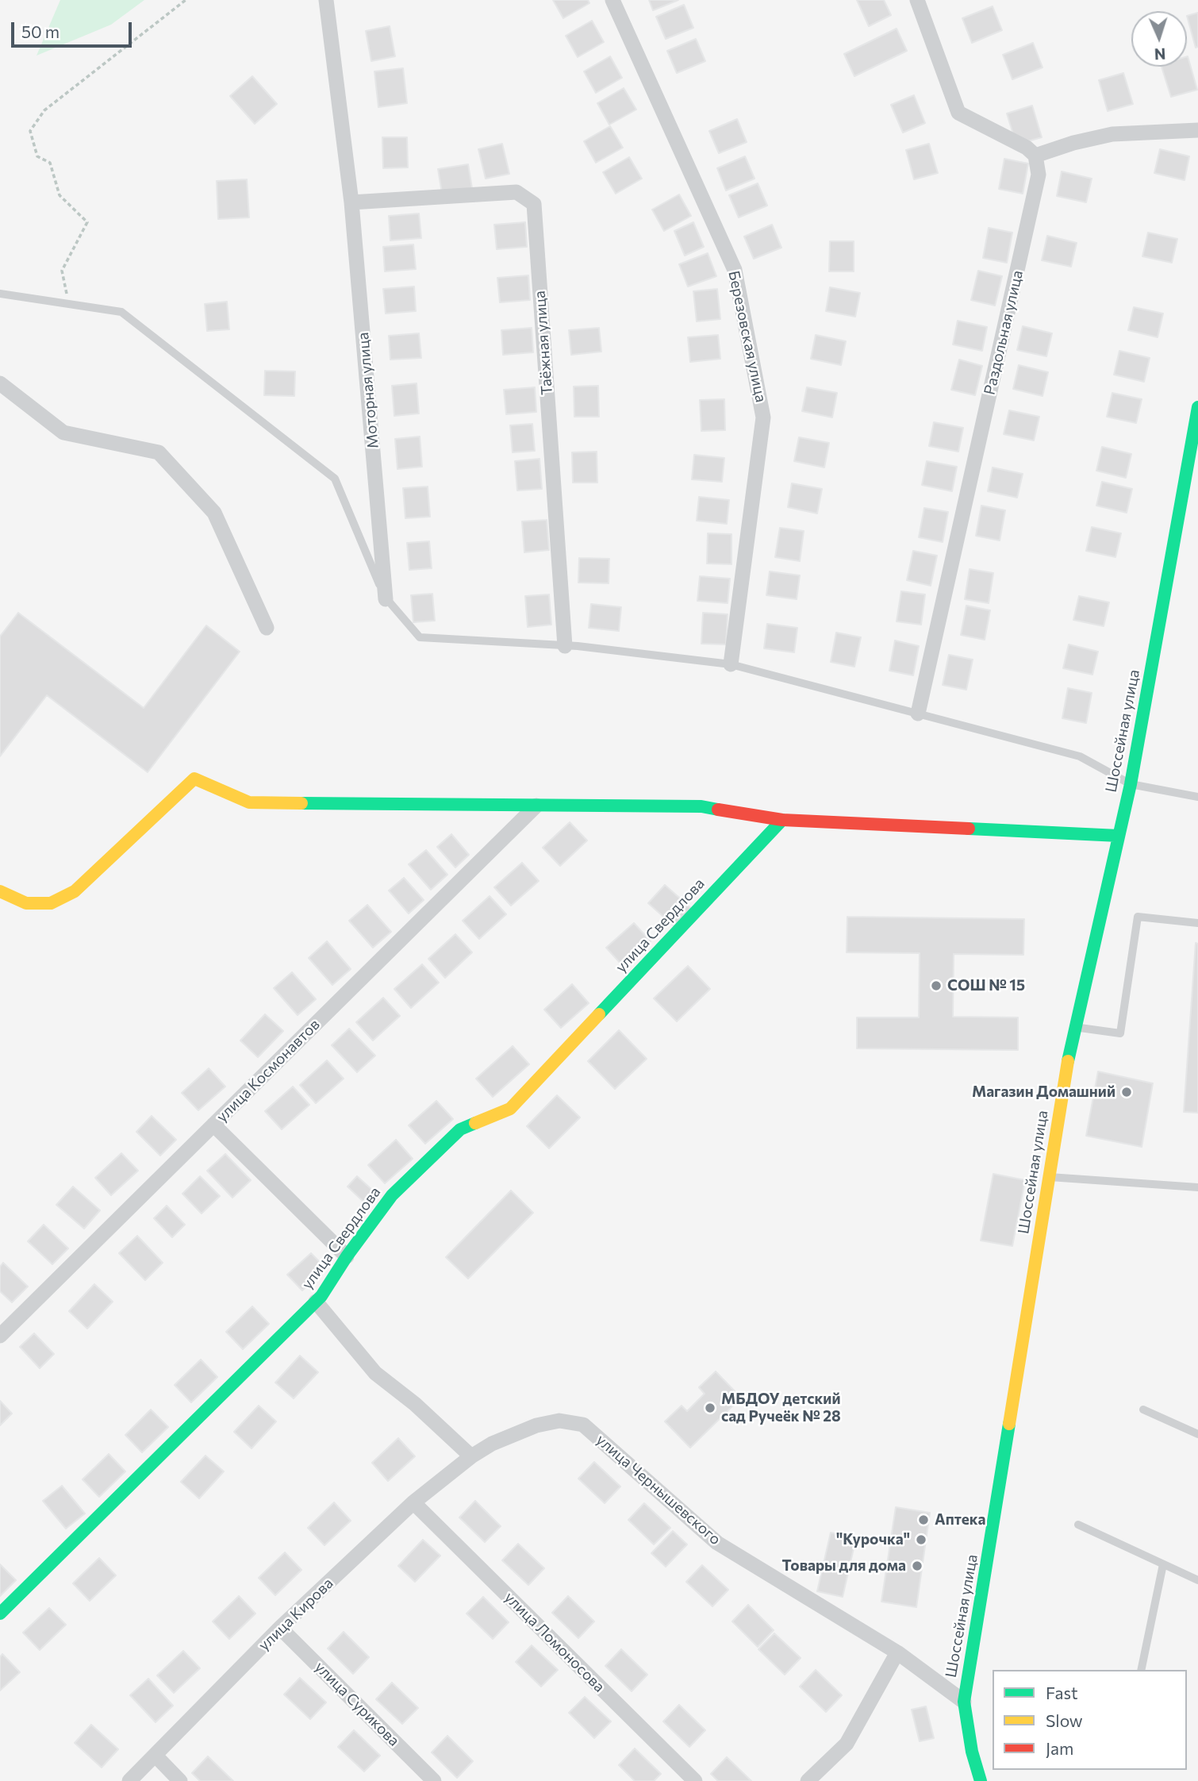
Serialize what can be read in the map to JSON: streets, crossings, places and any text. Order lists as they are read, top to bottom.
{
  "streets": {
    "street": [
      "Раздольная улица",
      "Березовская улица",
      "Таёжная улица",
      "Моторная улица",
      "Шоссейная улица",
      "улица Свердлова",
      "улица Космонавтов",
      "улица Чернышевского",
      "улица Кирова",
      "улица Ломоносова",
      "улица Сурикова"
    ]
  },
  "crossings": [
    ["Таёжная улица", "Моторная улица"],
    ["Шоссейная улица", "улица Чернышевского"],
    ["улица Чернышевского", "улица Кирова"],
    ["улица Кирова", "улица Ломоносова"],
    ["улица Кирова", "улица Сурикова"]
  ],
  "places": [
    "СОШ № 15",
    "Магазин Домашний",
    "МБДОУ детский сад Ручеёк № 28",
    "Аптека",
    "\"Курочка\"",
    "Товары для дома"
  ],
  "legend": ["Fast", "Slow", "Jam"],
  "scale_bar": "50 m",
  "north": "bottom"
}
